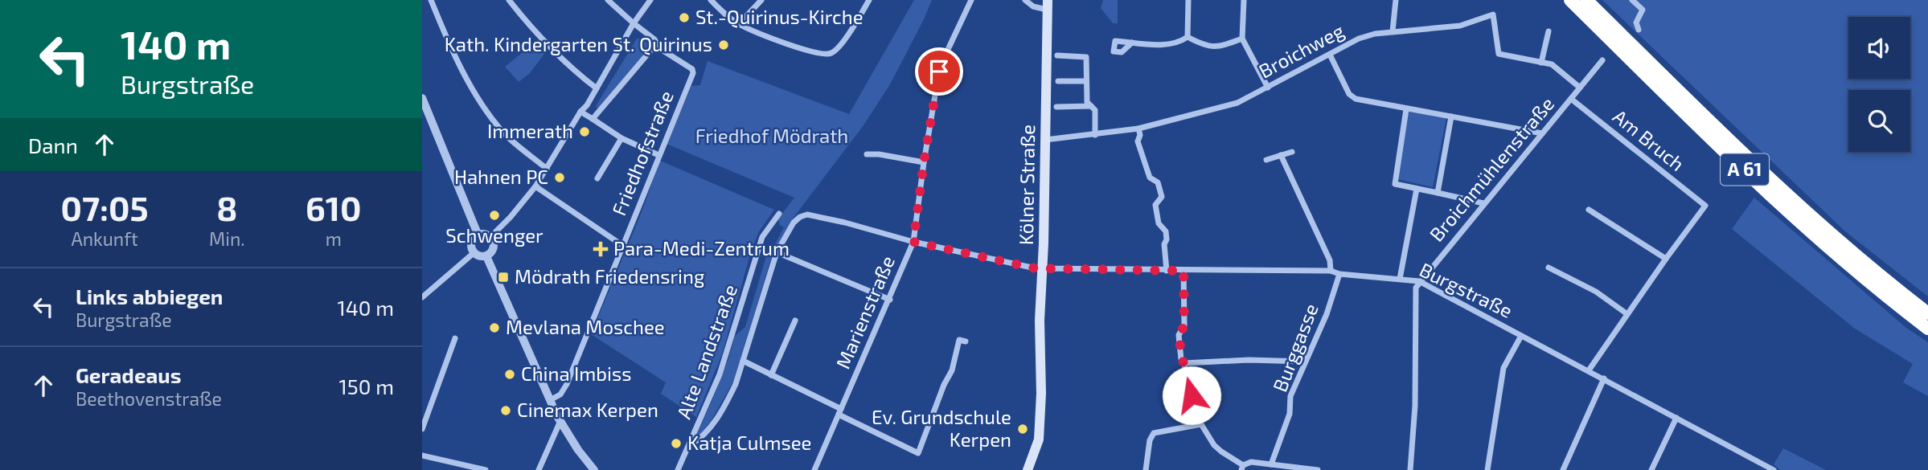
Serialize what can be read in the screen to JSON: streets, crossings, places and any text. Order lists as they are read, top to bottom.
{
  "streets": {
    "highway": ["A 61"],
    "main road": ["Kölner Straße"],
    "street": [
      "Broichweg",
      "Am Bruch",
      "Friedhofstraße",
      "Broichmühlenstraße",
      "Burgstraße",
      "Marienstraße",
      "Burggasse",
      "Alte Landstraße"
    ]
  },
  "crossings": [
    ["Broichweg", "Broichmühlenstraße"],
    ["Broichweg", "Kölner Straße"],
    ["Am Bruch", "Broichmühlenstraße"],
    ["Broichmühlenstraße", "Burgstraße"],
    ["Kölner Straße", "Burgstraße"],
    ["Burgstraße", "Marienstraße"],
    ["Burgstraße", "Burggasse"],
    ["Burgstraße", "Alte Landstraße"]
  ],
  "parks": ["Friedhof Mödrath"],
  "places": {
    "other": [
      "St.-Quirinus-Kirche",
      "Kath. Kindergarten St. Quirinus",
      "Immerath",
      "Hahnen PC",
      "Schwenger",
      "Mevlana Moschee",
      "China Imbiss",
      "Cinemax Kerpen",
      "Ev. Grundschule Kerpen",
      "Katja Culmsee"
    ],
    "health": ["Para-Medi-Zentrum"],
    "transit": ["Mödrath Friedensring"]
  },
  "page": {
    "turn": ["140 m", "Burgstraße"],
    "then": "Dann",
    "eta": [
      "07:05",
      "Ankunft",
      "8",
      "Min.",
      "610",
      "m"
    ],
    "list": [
      {
        "name": "Links abbiegen",
        "note": "Burgstraße",
        "value": "140 m"
      },
      {
        "name": "Geradeaus",
        "note": "Beethovenstraße",
        "value": "150 m"
      }
    ]
  }
}
